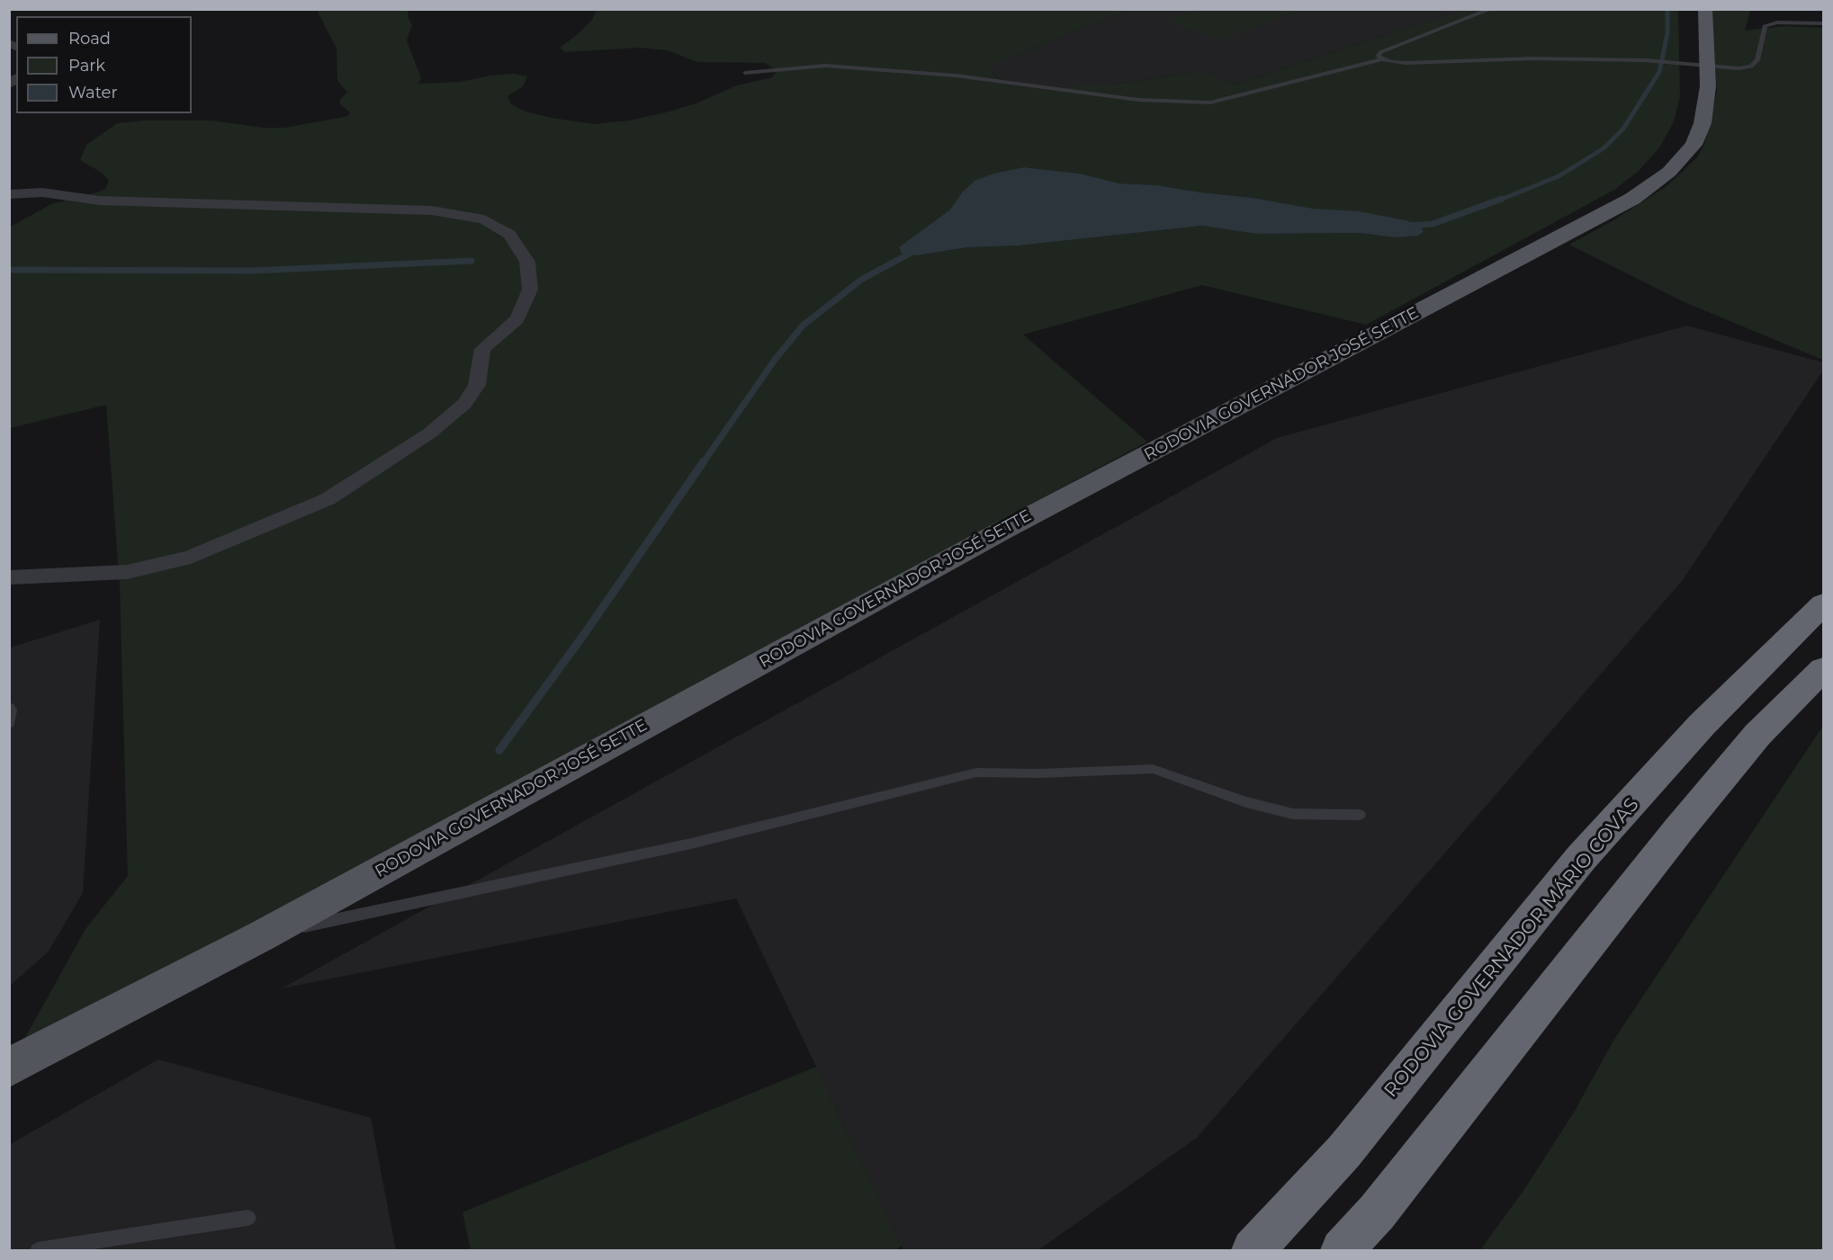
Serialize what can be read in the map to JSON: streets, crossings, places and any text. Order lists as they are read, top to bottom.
{
  "streets": {
    "highway": ["RODOVIA GOVERNADOR MÁRIO COVAS"],
    "main road": ["RODOVIA GOVERNADOR JOSÉ SETTE"]
  },
  "legend": ["Road", "Park", "Water"]
}
